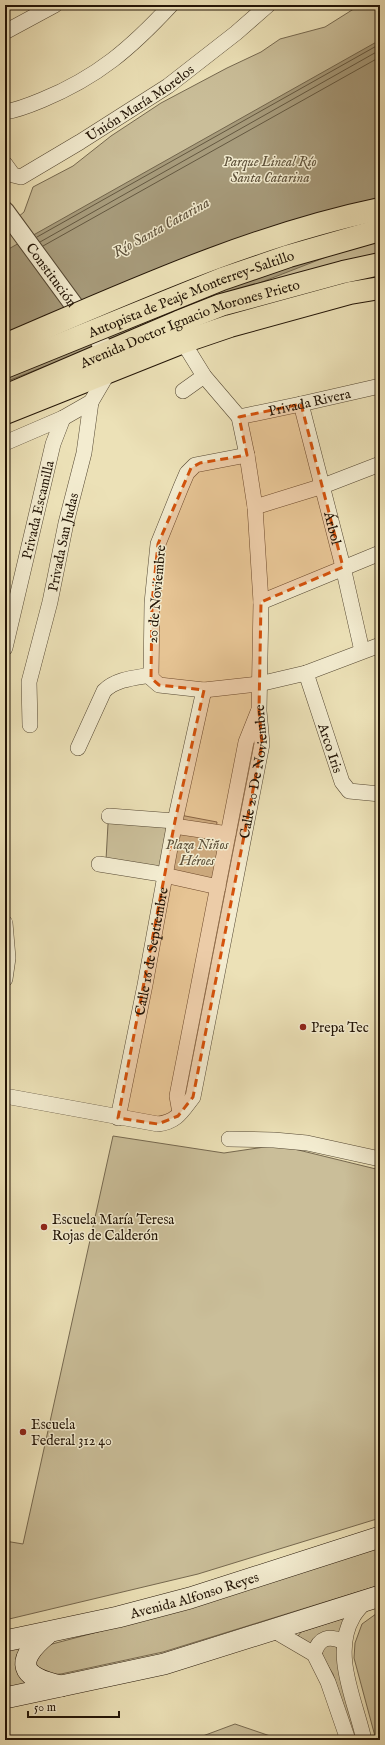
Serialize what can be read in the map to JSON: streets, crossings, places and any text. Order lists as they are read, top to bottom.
{
  "streets": {
    "main road": ["Autopista de Peaje Monterrey-Saltillo", "Avenida Doctor Ignacio Morones Prieto", "Avenida Alfonso Reyes"],
    "street": [
      "Unión María Morelos",
      "Constitución",
      "Privada Rivera",
      "Privada Escamilla",
      "Árbol",
      "Privada San Judas",
      "20 de Noviembre",
      "Arco Iris",
      "Calle 20 De Noviembre",
      "Calle 16 de Septiembre"
    ]
  },
  "crossings": [
    ["Constitución", "Avenida Doctor Ignacio Morones Prieto"],
    ["Privada Rivera", "Árbol"]
  ],
  "water": ["Río Santa Catarina"],
  "parks": ["Parque Lineal Río Santa Catarina", "Plaza Niños Héroes"],
  "places": ["Prepa Tec", "Escuela María Teresa Rojas de Calderón", "Escuela Federal 312 40"],
  "scale_bar": "50 m"
}
